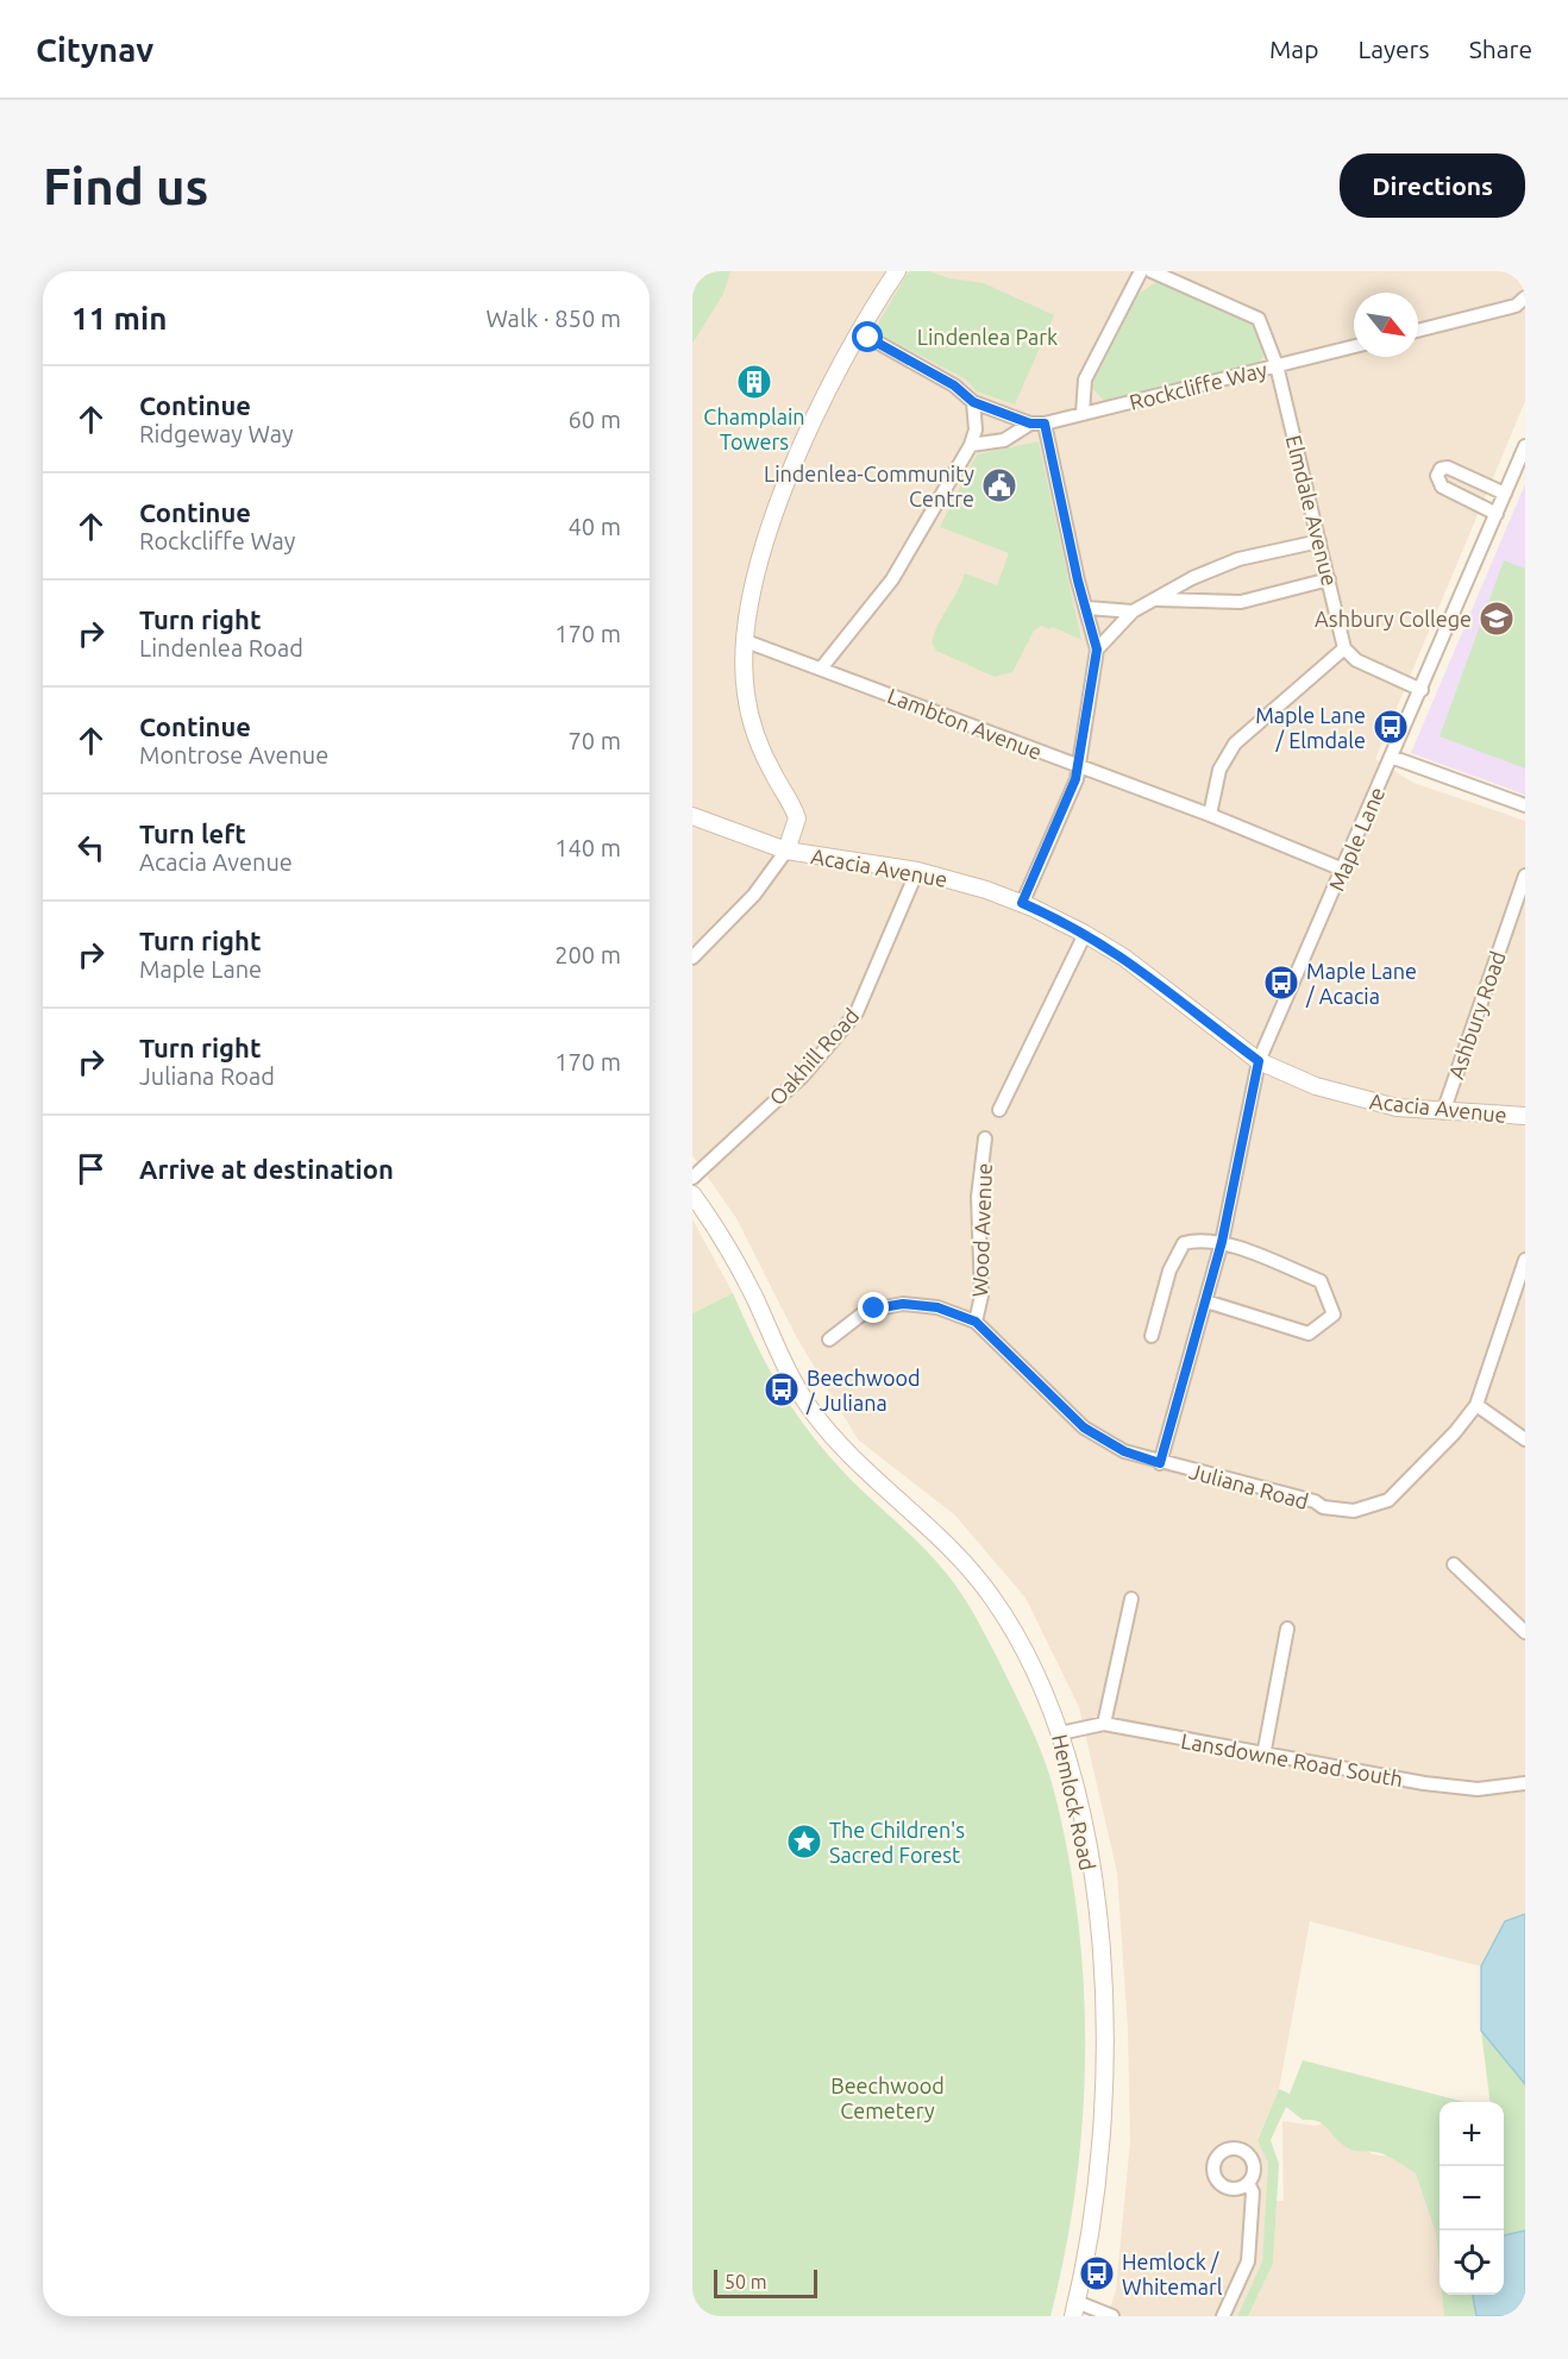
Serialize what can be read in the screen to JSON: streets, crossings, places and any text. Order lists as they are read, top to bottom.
{
  "streets": {
    "street": [
      "Rockcliffe Way",
      "Elmdale Avenue",
      "Lambton Avenue",
      "Maple Lane",
      "Acacia Avenue",
      "Ashbury Road",
      "Oakhill Road",
      "Wood Avenue",
      "Juliana Road",
      "Lansdowne Road South",
      "Hemlock Road"
    ]
  },
  "crossings": [
    ["Rockcliffe Way", "Elmdale Avenue"],
    ["Lambton Avenue", "Maple Lane"],
    ["Maple Lane", "Acacia Avenue"],
    ["Maple Lane", "Juliana Road"],
    ["Acacia Avenue", "Ashbury Road"],
    ["Acacia Avenue", "Oakhill Road"],
    ["Wood Avenue", "Juliana Road"],
    ["Lansdowne Road South", "Hemlock Road"]
  ],
  "parks": ["Lindenlea Park", "Beechwood Cemetery"],
  "places": {
    "building": ["Champlain Towers"],
    "public building": ["Lindenlea-Community Centre"],
    "school or university": ["Ashbury College"],
    "bus stop": [
      "Maple Lane / Elmdale",
      "Maple Lane / Acacia",
      "Beechwood / Juliana",
      "Hemlock / Whitemarl"
    ],
    "place": ["The Children's Sacred Forest"]
  },
  "scale_bar": "50 m",
  "north": "bottom right",
  "page": {
    "header": "Citynav",
    "nav": ["Map", "Layers", "Share"],
    "buttons": "Directions",
    "title": "Find us",
    "heading": ["11 min", "Walk · 850 m"],
    "list": [
      ["Continue", "Ridgeway Way", "60 m"],
      ["Continue", "Rockcliffe Way", "40 m"],
      ["Turn right", "Lindenlea Road", "170 m"],
      ["Continue", "Montrose Avenue", "70 m"],
      ["Turn left", "Acacia Avenue", "140 m"],
      ["Turn right", "Maple Lane", "200 m"],
      ["Turn right", "Juliana Road", "170 m"],
      "Arrive at destination"
    ],
    "map_buttons": ["+", "−"],
    "scale": "50 m"
  }
}
